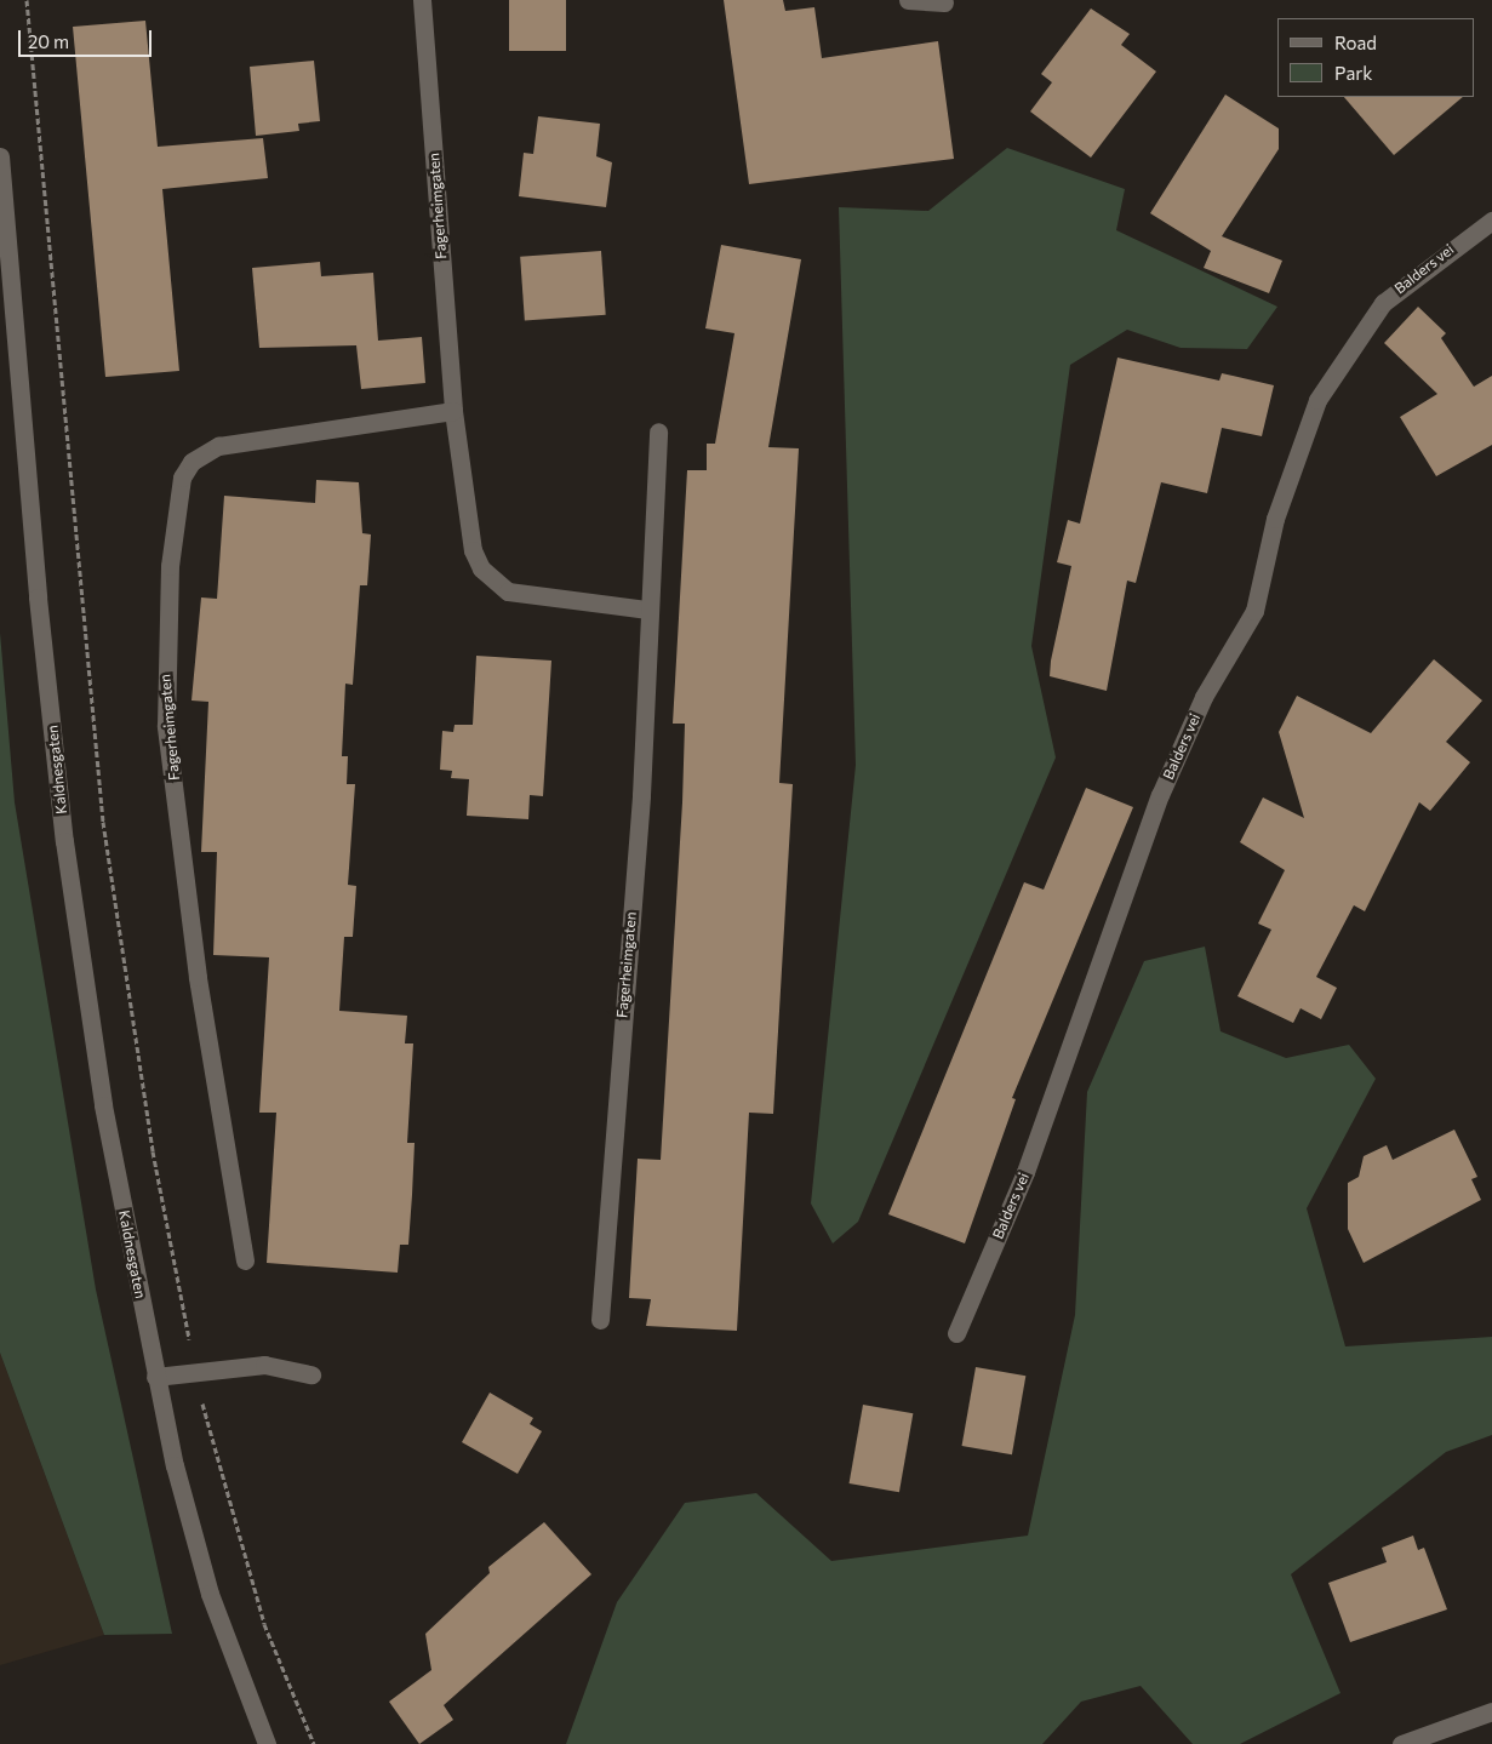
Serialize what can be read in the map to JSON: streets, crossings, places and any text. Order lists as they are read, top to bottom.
{
  "streets": {
    "street": ["Fagerheimgaten", "Balders vei", "Kaldnesgaten"]
  },
  "legend": ["Road", "Park"],
  "scale_bar": "20 m"
}
